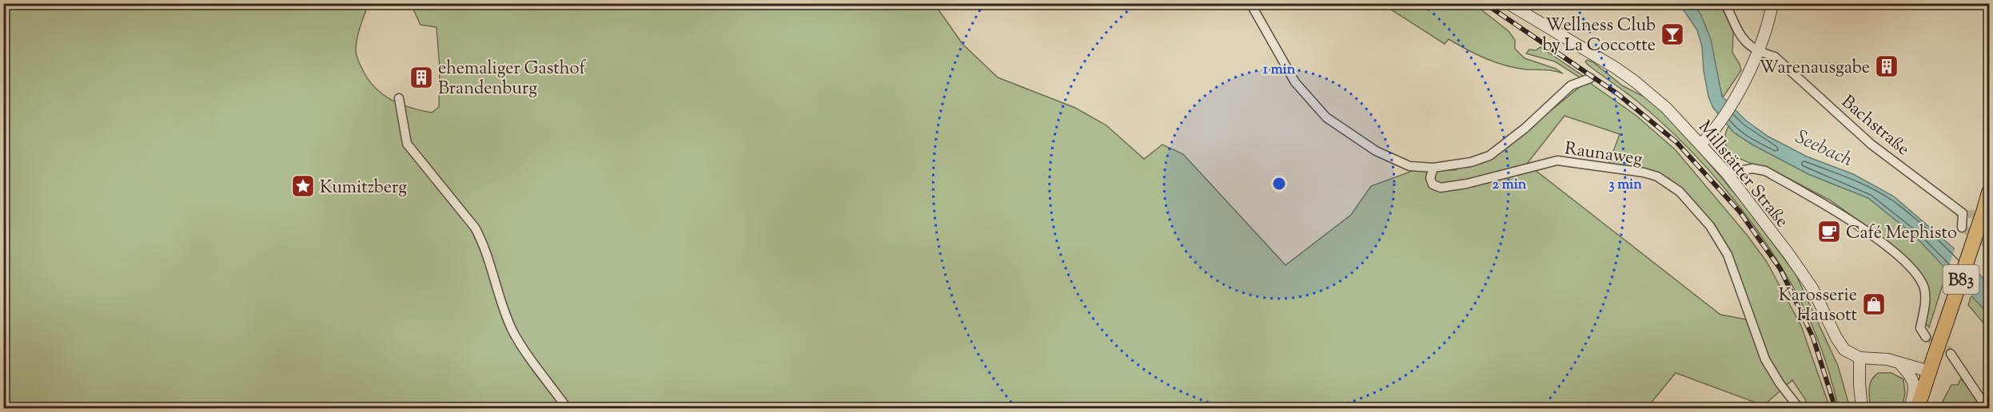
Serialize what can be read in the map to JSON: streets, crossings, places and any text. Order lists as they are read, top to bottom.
{
  "streets": {
    "main road": ["B83"],
    "street": ["Bachstraße", "Raunaweg", "Millstätter Straße"]
  },
  "water": ["Seebach"],
  "places": {
    "bar": ["Wellness Club by La Coccotte"],
    "building": ["Warenausgabe", "ehemaliger Gasthof Brandenburg"],
    "place": ["Kumitzberg"],
    "cafe": ["Café Mephisto"],
    "shop": ["Karosserie Hausott"]
  },
  "rings": ["1 min", "2 min", "3 min"]
}
